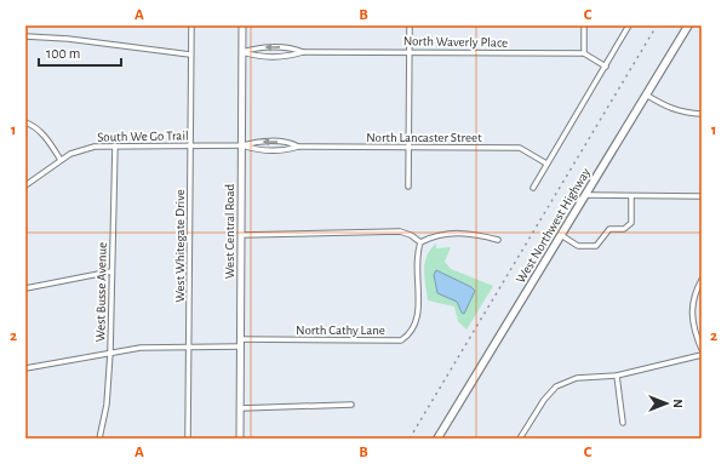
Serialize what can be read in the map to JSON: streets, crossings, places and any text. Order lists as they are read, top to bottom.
{
  "streets": {
    "main road": ["West Northwest Highway", "West Central Road"],
    "street": [
      "North Waverly Place",
      "South We Go Trail",
      "North Lancaster Street",
      "West Whitegate Drive",
      "West Busse Avenue",
      "North Cathy Lane"
    ]
  },
  "crossings": [
    ["North Waverly Place", "West Central Road"],
    ["South We Go Trail", "North Lancaster Street"],
    ["South We Go Trail", "West Central Road"],
    ["South We Go Trail", "West Whitegate Drive"],
    ["South We Go Trail", "West Busse Avenue"],
    ["North Lancaster Street", "West Central Road"],
    ["West Central Road", "North Cathy Lane"],
    ["West Whitegate Drive", "North Cathy Lane"],
    ["West Busse Avenue", "North Cathy Lane"]
  ],
  "scale_bar": "100 m",
  "north": "right",
  "grid": {
    "columns": ["A", "B", "C"],
    "rows": ["1", "2"]
  }
}
